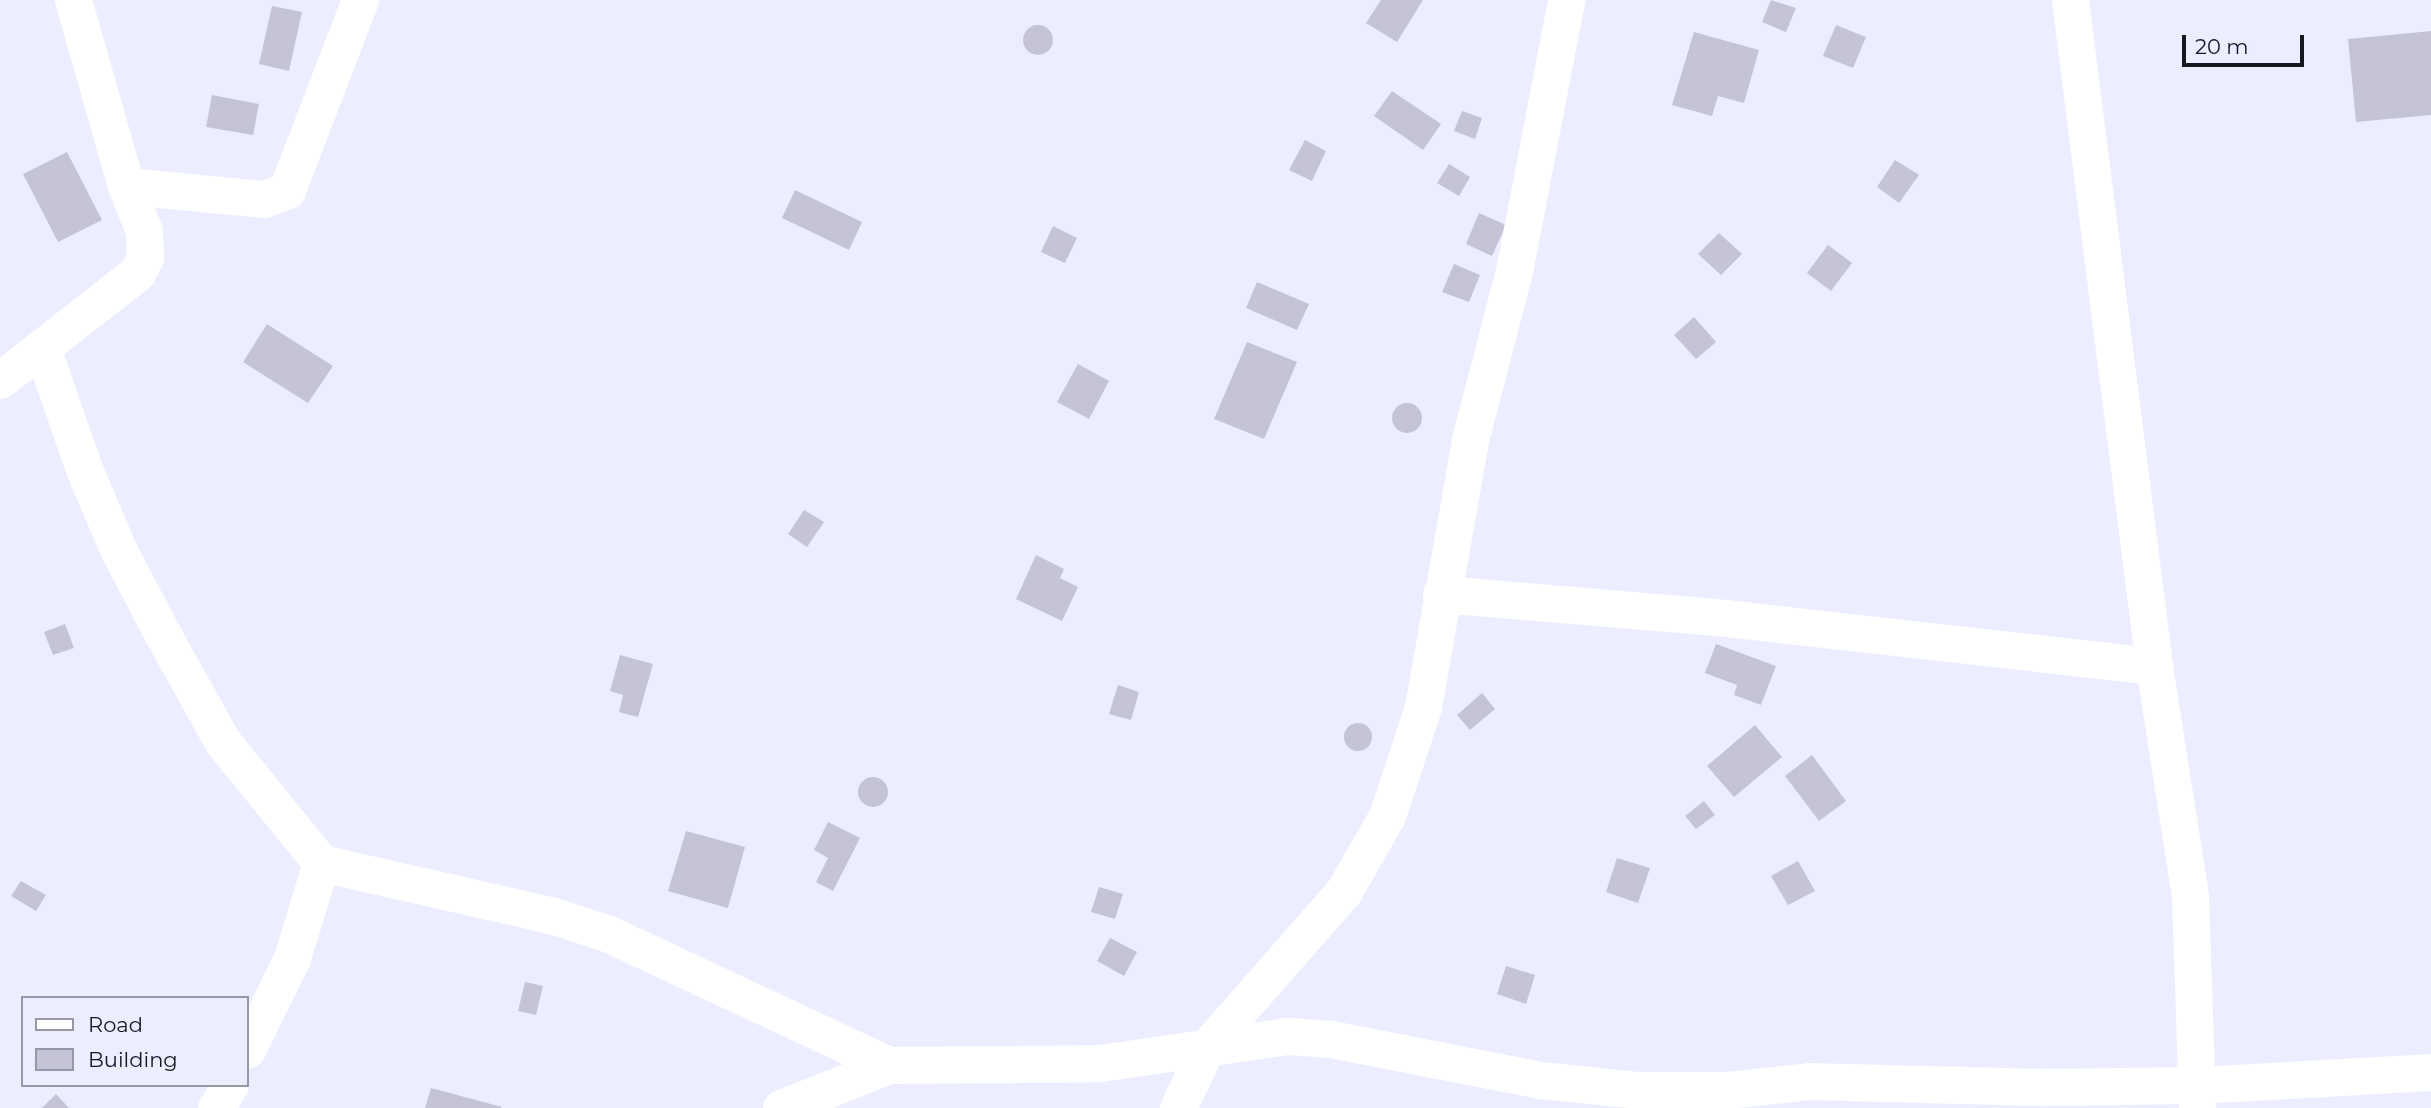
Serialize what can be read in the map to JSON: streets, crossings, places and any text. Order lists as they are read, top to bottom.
{
  "legend": ["Road", "Building"],
  "scale_bar": "20 m"
}
